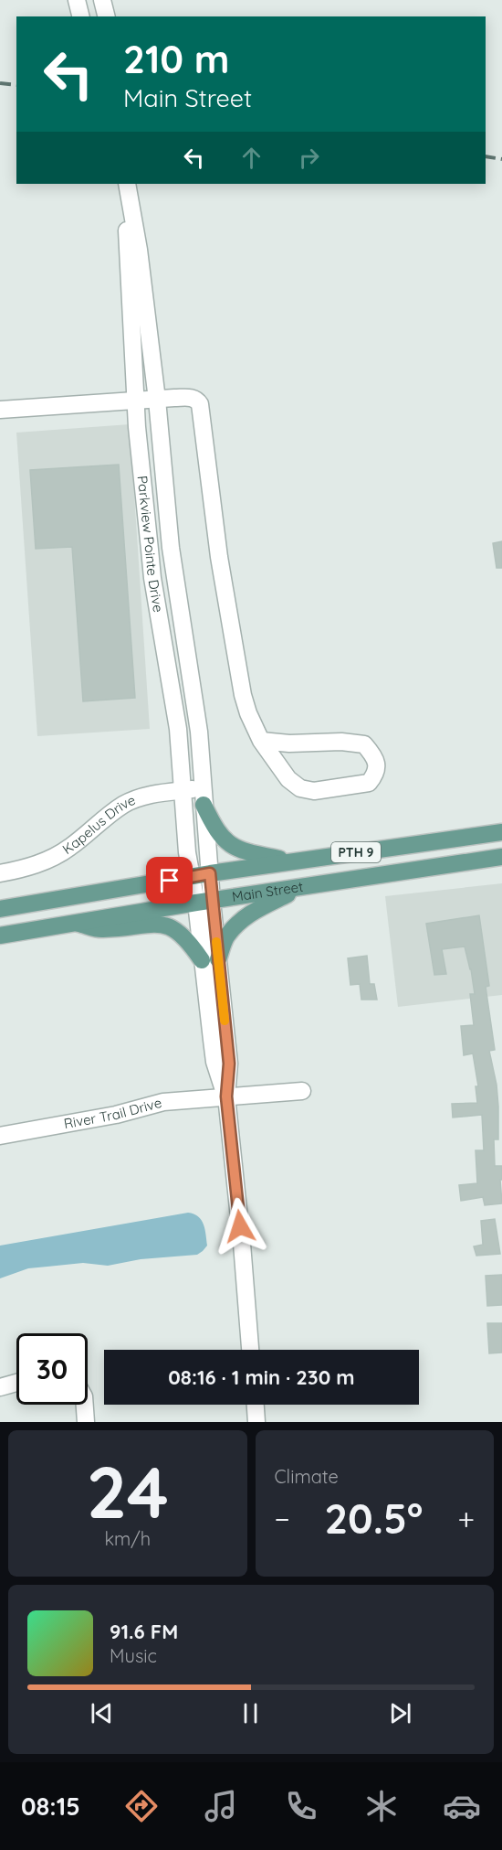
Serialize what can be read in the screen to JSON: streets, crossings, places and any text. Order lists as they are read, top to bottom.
{
  "streets": {
    "main road": ["PTH 9", "Main Street"],
    "street": ["Parkview Pointe Drive", "Kapelus Drive", "River Trail Drive"]
  },
  "crossings": [
    ["Parkview Pointe Drive", "Kapelus Drive"],
    ["Parkview Pointe Drive", "Main Street"]
  ],
  "page": {
    "turn": ["210 m", "Main Street"],
    "limit": "30",
    "trip": "08:16 · 1 min · 230 m",
    "tile": [
      ["24", "km/h"],
      "Climate"
    ],
    "heat": ["−", "20.5°", "+"],
    "song": ["91.6 FM", "Music"],
    "tabs": "08:15"
  }
}
